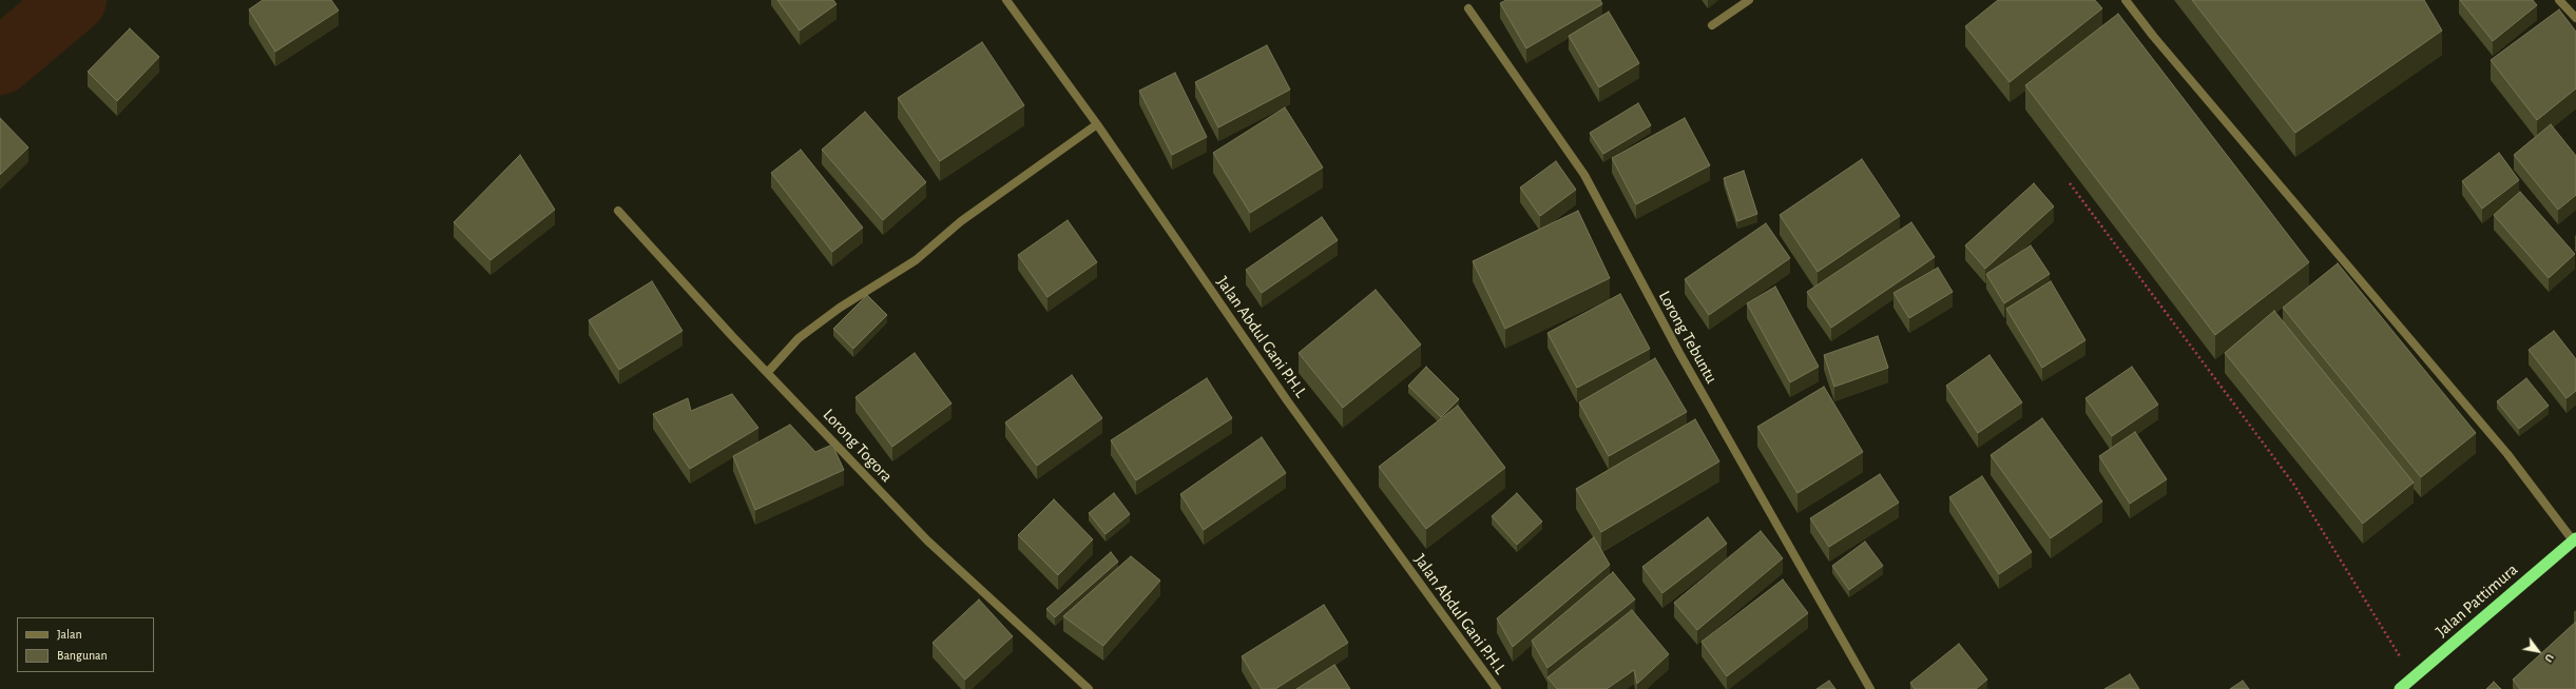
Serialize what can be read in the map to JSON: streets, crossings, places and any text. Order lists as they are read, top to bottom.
{
  "streets": {
    "highway": ["Jalan Pattimura"],
    "street": ["Jalan Abdul Gani P.H.L", "Lorong Tebuntu", "Lorong Togora"]
  },
  "legend": ["Jalan", "Bangunan"],
  "north": "bottom right"
}
